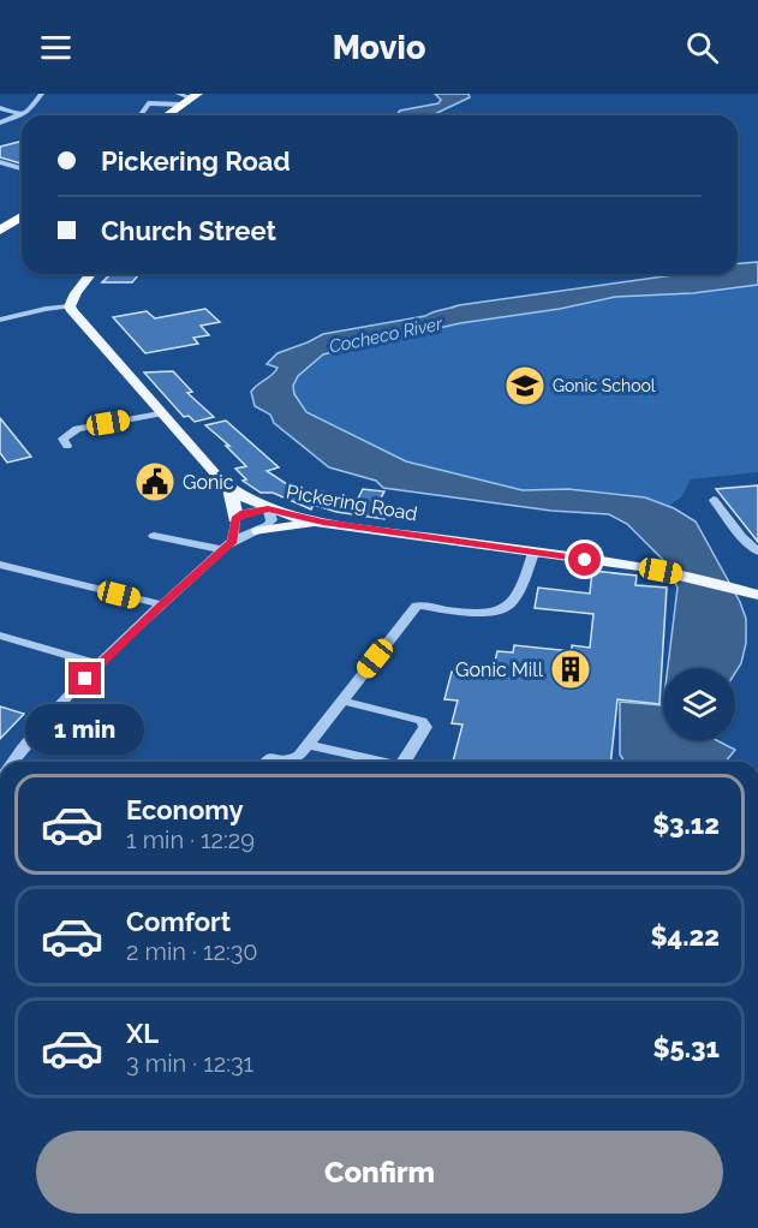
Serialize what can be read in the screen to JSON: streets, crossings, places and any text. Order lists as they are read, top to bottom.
{
  "streets": {
    "main road": ["Pickering Road"]
  },
  "water": ["Cocheco River"],
  "places": {
    "school or university": ["Gonic School"],
    "public building": ["Gonic"],
    "building": ["Gonic Mill"]
  },
  "page": {
    "header": "Movio",
    "banner": ["Pickering Road", "Church Street"],
    "bubble": "1 min",
    "list": [
      {
        "name": "Economy",
        "note": "1 min · 12:29",
        "value": "$3.12"
      },
      {
        "name": "Comfort",
        "note": "2 min · 12:30",
        "value": "$4.22"
      },
      {
        "name": "XL",
        "note": "3 min · 12:31",
        "value": "$5.31"
      }
    ],
    "buttons": "Confirm"
  }
}
